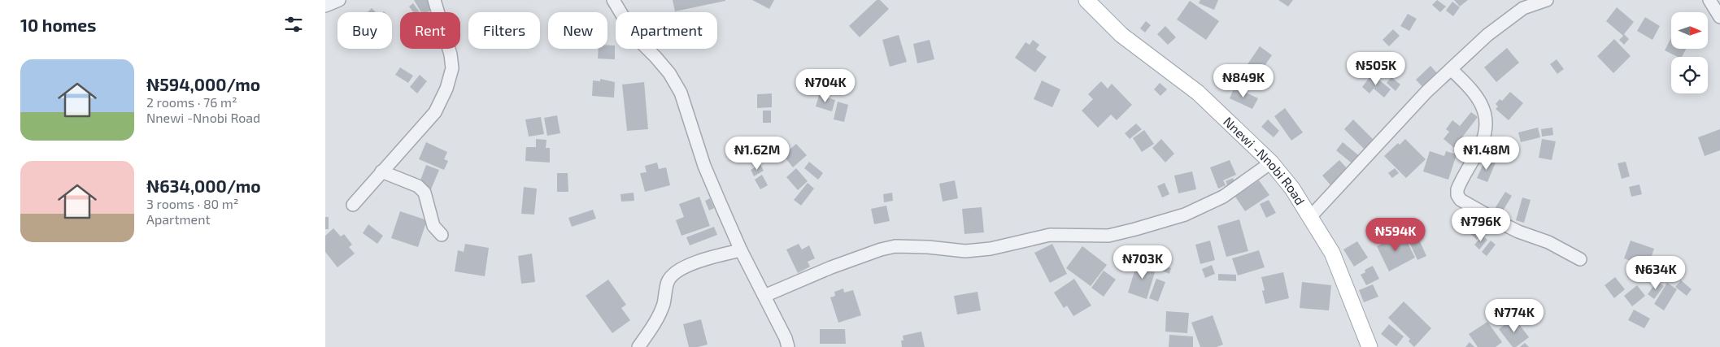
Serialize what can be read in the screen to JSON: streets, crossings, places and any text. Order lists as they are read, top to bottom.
{
  "streets": {
    "main road": ["Nnewi -Nnobi Road"]
  },
  "north": "right",
  "page": {
    "heading": "10 homes",
    "chip": [
      "Buy",
      "Rent",
      "Filters",
      "New",
      "Apartment"
    ],
    "list": [
      {
        "name": "₦594,000/mo",
        "note": "2 rooms · 76 m² · Nnewi -Nnobi Road"
      },
      {
        "name": "₦634,000/mo",
        "note": "3 rooms · 80 m² · Apartment"
      }
    ],
    "price": [
      "₦505K",
      "₦849K",
      "₦704K",
      "₦1.62M",
      "₦1.48M",
      "₦796K",
      "₦594K",
      "₦703K",
      "₦634K",
      "₦774K"
    ]
  }
}
